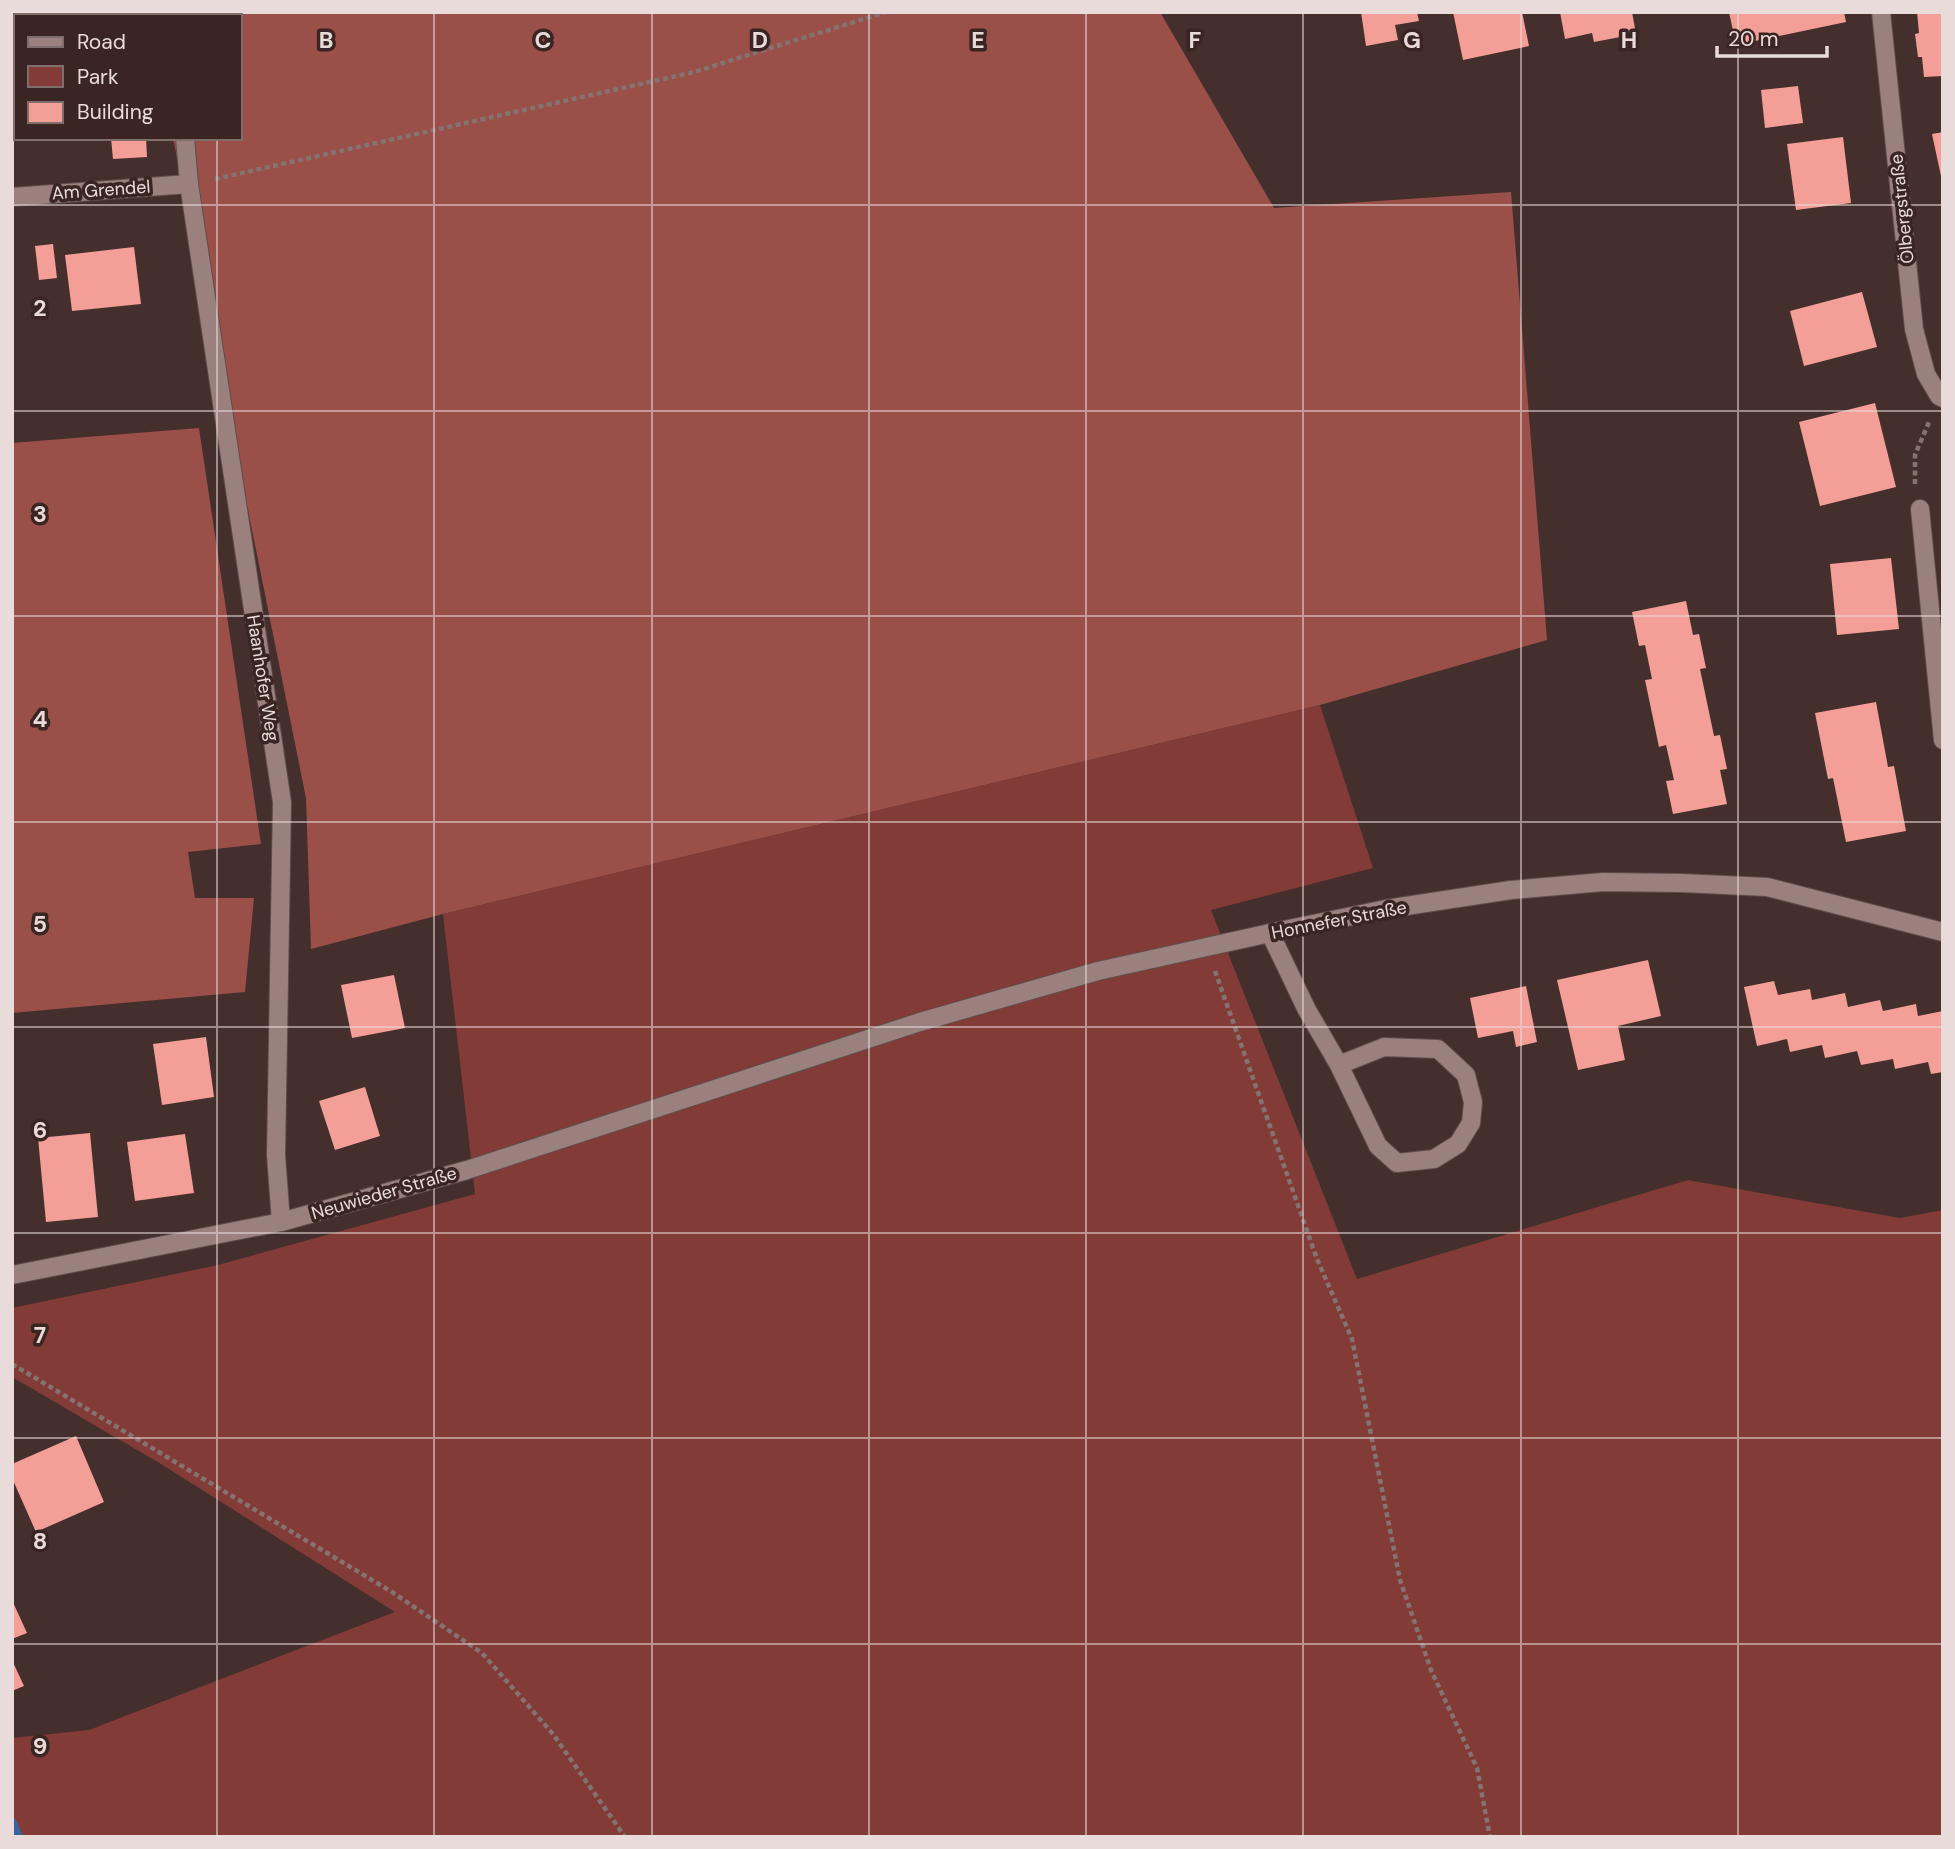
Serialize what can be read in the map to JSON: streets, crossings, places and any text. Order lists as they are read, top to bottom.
{
  "streets": {
    "street": [
      "Am Grendel",
      "Ölbergstraße",
      "Haanhofer Weg",
      "Honnefer Straße",
      "Neuwieder Straße"
    ]
  },
  "crossings": [
    ["Am Grendel", "Haanhofer Weg"],
    ["Haanhofer Weg", "Neuwieder Straße"],
    ["Honnefer Straße", "Neuwieder Straße"]
  ],
  "legend": ["Road", "Park", "Building"],
  "scale_bar": "20 m",
  "grid": {
    "columns": [
      "B",
      "C",
      "D",
      "E",
      "F",
      "G",
      "H"
    ],
    "rows": [
      "2",
      "3",
      "4",
      "5",
      "6",
      "7",
      "8",
      "9"
    ]
  }
}
